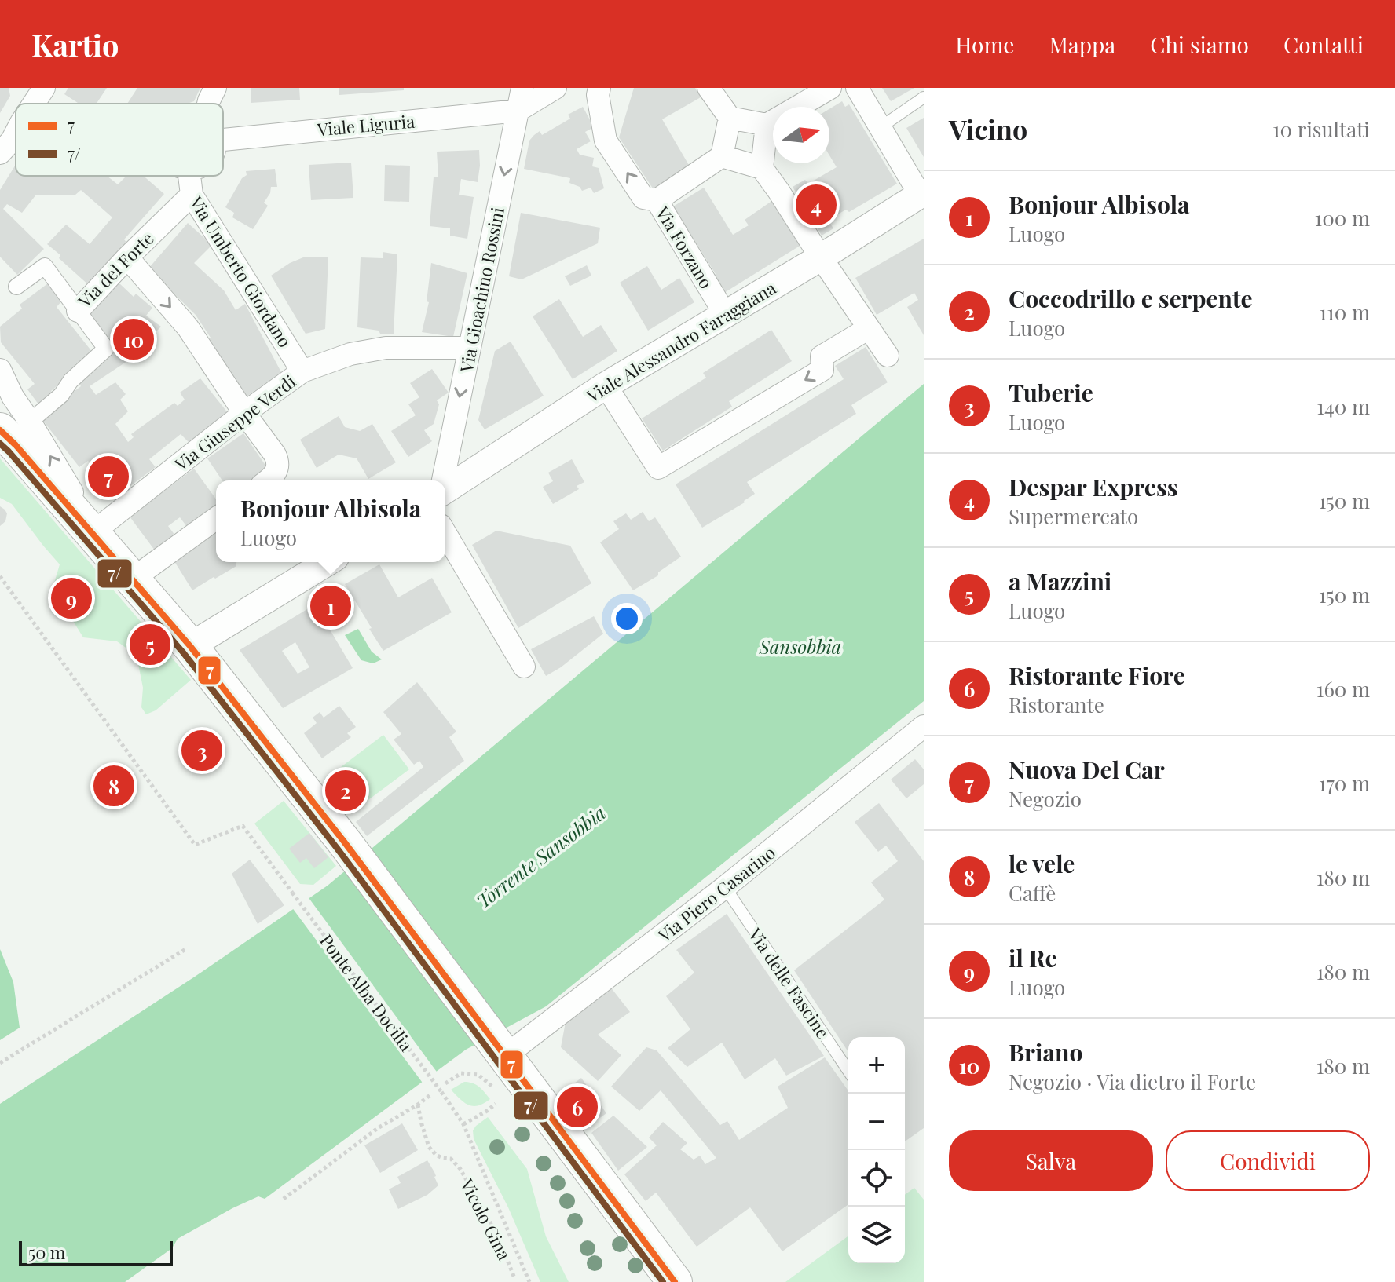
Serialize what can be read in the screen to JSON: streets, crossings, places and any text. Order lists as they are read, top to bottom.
{
  "streets": {
    "street": [
      "Viale Liguria",
      "Via Forzano",
      "Via del Forte",
      "Via Umberto Giordano",
      "Via Gioachino Rossini",
      "Viale Alessandro Faraggiana",
      "Via Giuseppe Verdi",
      "Via Piero Casarino"
    ],
    "lane": ["Via delle Fascine"],
    "path": ["Ponte Alba Docilia", "Vicolo Gina"]
  },
  "crossings": [
    ["Viale Liguria", "Via Gioachino Rossini"],
    ["Via Forzano", "Viale Alessandro Faraggiana"],
    ["Via del Forte", "Via Umberto Giordano"],
    ["Via Umberto Giordano", "Via Giuseppe Verdi"],
    ["Via Gioachino Rossini", "Via Giuseppe Verdi"],
    ["Via Piero Casarino", "Via delle Fascine"]
  ],
  "one_way": ["Via Forzano", "Via Gioachino Rossini"],
  "water": ["Sansobbia", "Torrente Sansobbia"],
  "lines": ["transit line 7", "transit line 7/"],
  "legend": ["7", "7/"],
  "scale_bar": "50 m",
  "north": "right",
  "page": {
    "header": "Kartio",
    "nav": [
      "Home",
      "Mappa",
      "Chi siamo",
      "Contatti"
    ],
    "heading": ["Vicino", "10 risultati"],
    "list": [
      {
        "mark": "1",
        "name": "Bonjour Albisola",
        "note": "Luogo",
        "value": "100 m"
      },
      {
        "mark": "2",
        "name": "Coccodrillo e serpente",
        "note": "Luogo",
        "value": "110 m"
      },
      {
        "mark": "3",
        "name": "Tuberie",
        "note": "Luogo",
        "value": "140 m"
      },
      {
        "mark": "4",
        "name": "Despar Express",
        "note": "Supermercato",
        "value": "150 m"
      },
      {
        "mark": "5",
        "name": "a Mazzini",
        "note": "Luogo",
        "value": "150 m"
      },
      {
        "mark": "6",
        "name": "Ristorante Fiore",
        "note": "Ristorante",
        "value": "160 m"
      },
      {
        "mark": "7",
        "name": "Nuova Del Car",
        "note": "Negozio",
        "value": "170 m"
      },
      {
        "mark": "8",
        "name": "le vele",
        "note": "Caffè",
        "value": "180 m"
      },
      {
        "mark": "9",
        "name": "il Re",
        "note": "Luogo",
        "value": "180 m"
      },
      {
        "mark": "10",
        "name": "Briano",
        "note": "Negozio · Via dietro il Forte",
        "value": "180 m"
      }
    ],
    "pins": [
      "4",
      "10",
      "7",
      "9",
      "1",
      "5",
      "3",
      "8",
      "2",
      "6"
    ],
    "popup": ["Bonjour Albisola", "Luogo"],
    "map_buttons": ["+", "−"],
    "buttons": ["Salva", "Condividi"],
    "scale": "50 m"
  }
}
